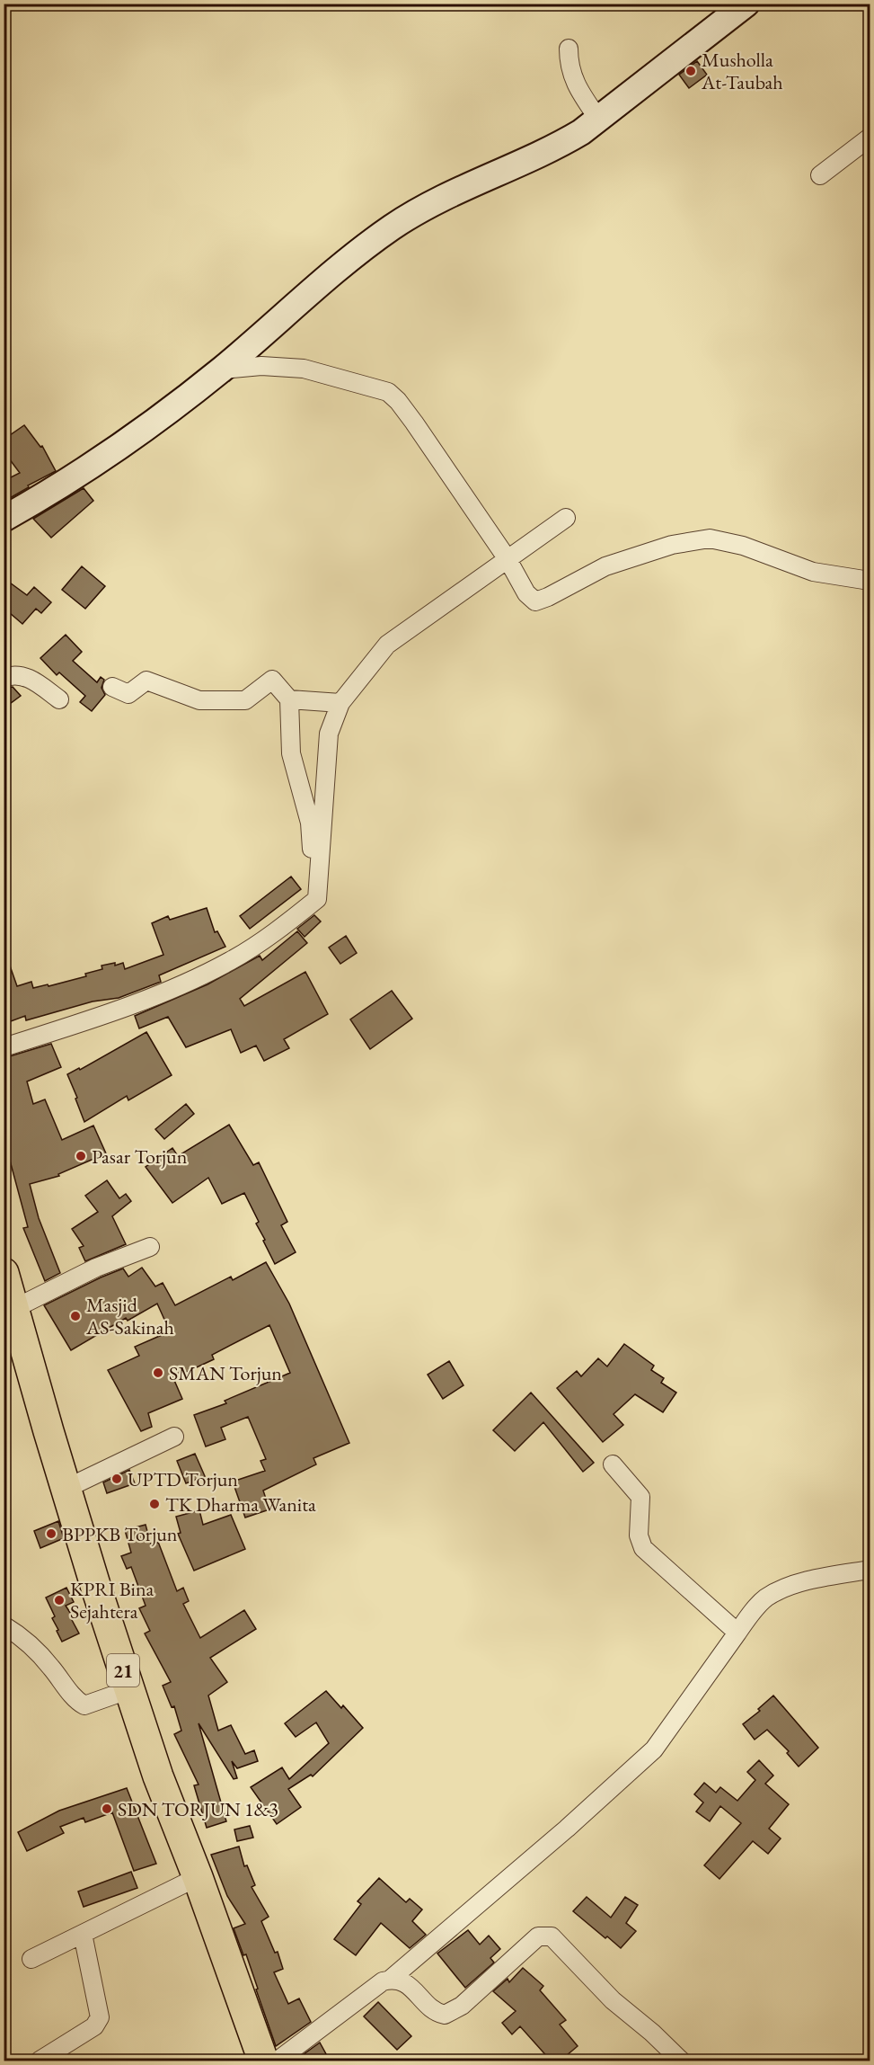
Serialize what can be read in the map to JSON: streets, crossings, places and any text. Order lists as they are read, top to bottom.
{
  "streets": {
    "highway": ["21"]
  },
  "places": [
    "Musholla At-Taubah",
    "Pasar Torjun",
    "Masjid AS-Sakinah",
    "SMAN Torjun",
    "UPTD Torjun",
    "TK Dharma Wanita",
    "BPPKB Torjun",
    "KPRI Bina Sejahtera",
    "SDN TORJUN 1&3"
  ]
}
